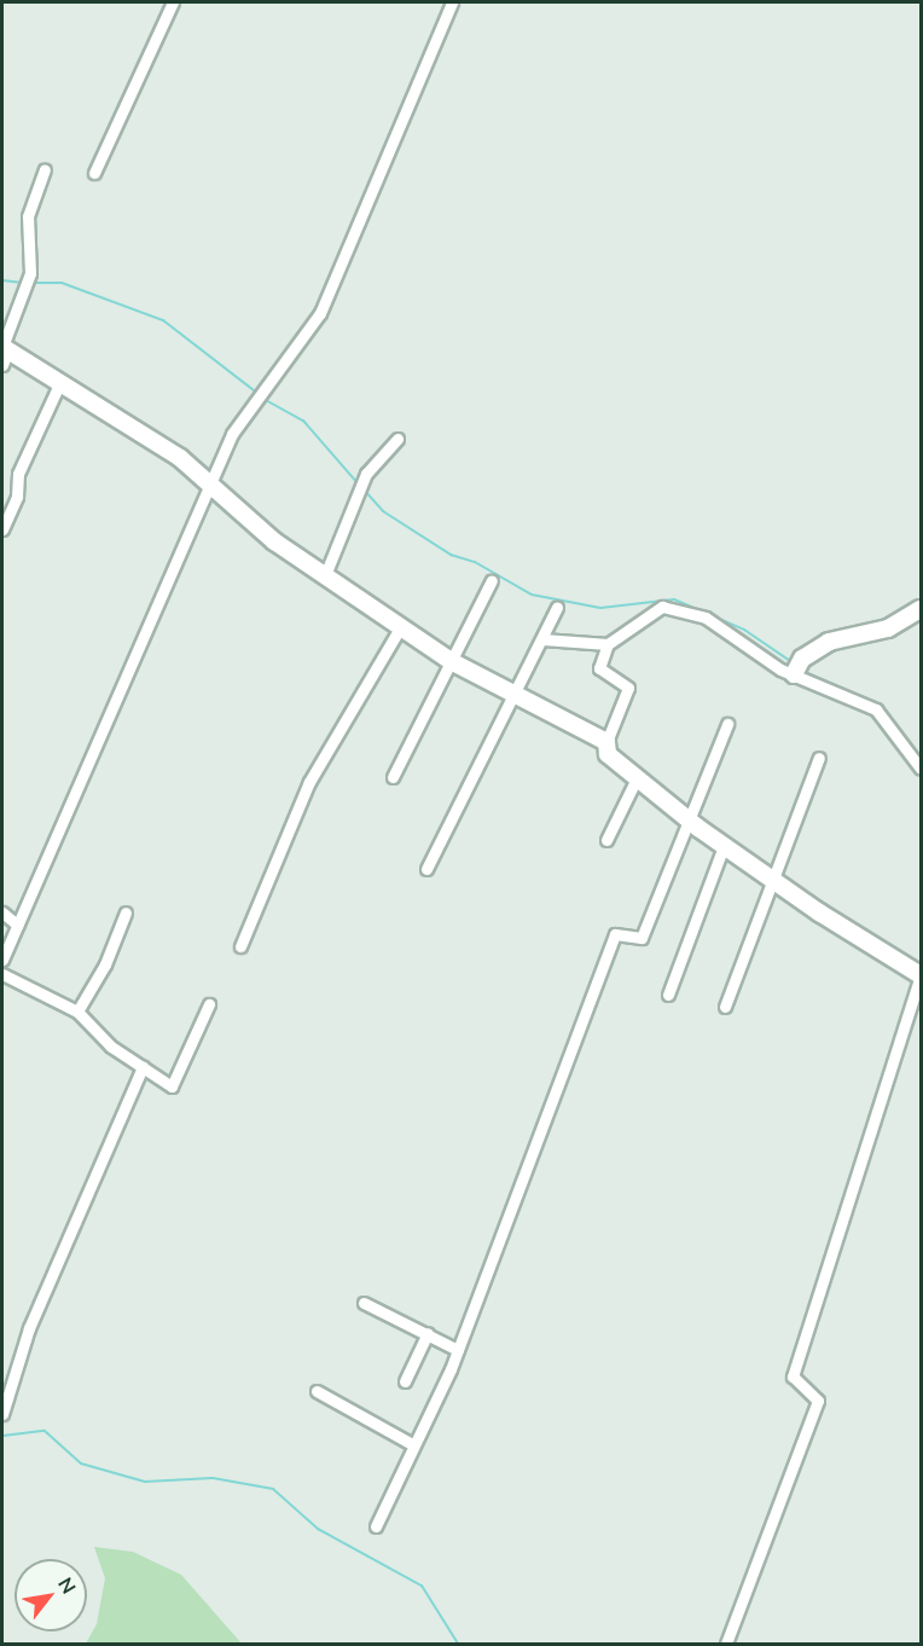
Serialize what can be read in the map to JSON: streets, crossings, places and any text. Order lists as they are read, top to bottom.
{
  "north": "top right"
}
